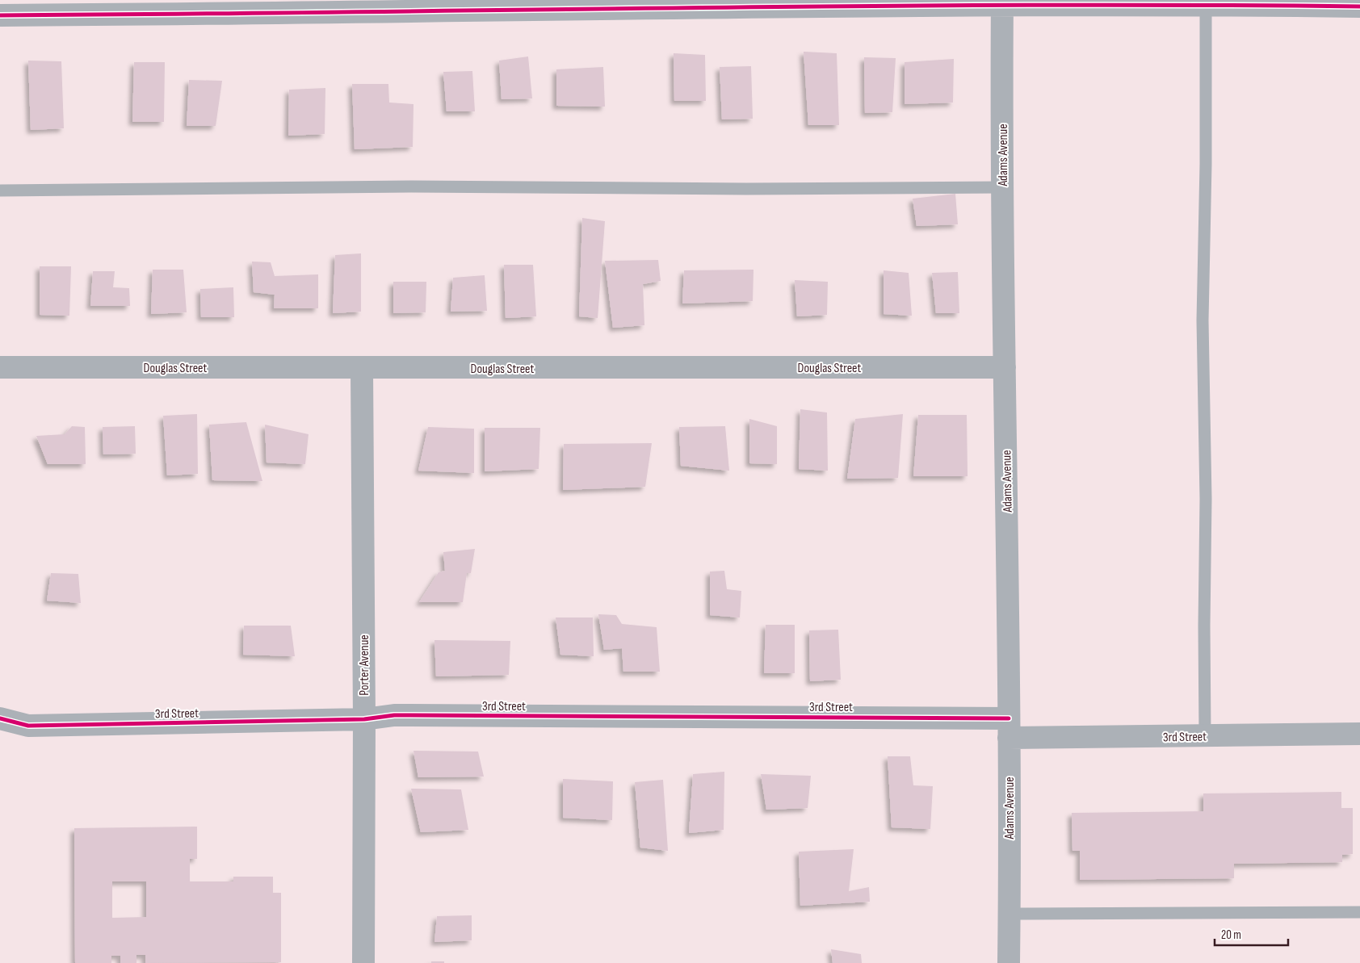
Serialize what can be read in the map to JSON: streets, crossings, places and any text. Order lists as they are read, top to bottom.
{
  "streets": {
    "street": [
      "Adams Avenue",
      "Douglas Street",
      "Porter Avenue",
      "3rd Street"
    ]
  },
  "crossings": [
    ["Adams Avenue", "Douglas Street"],
    ["Adams Avenue", "3rd Street"],
    ["Douglas Street", "Porter Avenue"],
    ["Porter Avenue", "3rd Street"]
  ],
  "scale_bar": "20 m"
}
